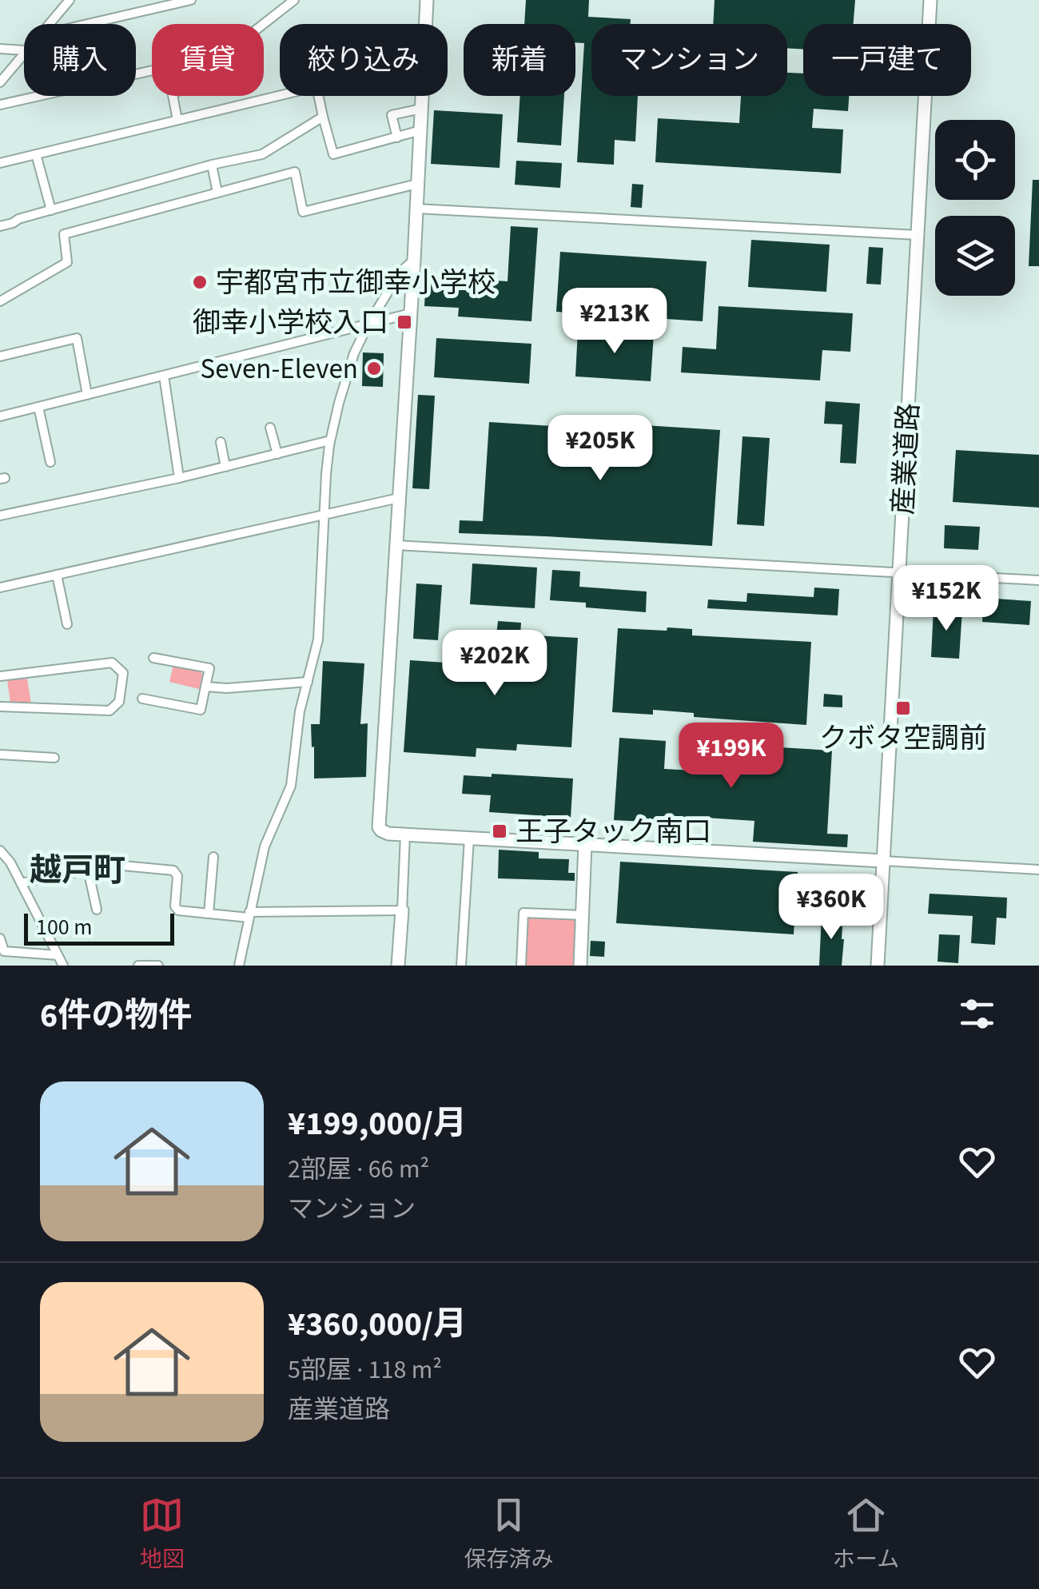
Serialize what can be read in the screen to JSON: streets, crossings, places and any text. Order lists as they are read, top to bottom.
{
  "streets": {
    "street": ["産業道路"]
  },
  "districts": ["越戸町"],
  "places": {
    "other": ["宇都宮市立御幸小学校", "Seven-Eleven"],
    "transit": ["御幸小学校入口", "クボタ空調前", "王子タック南口"]
  },
  "scale_bar": "100 m",
  "page": {
    "chip": [
      "購入",
      "賃貸",
      "絞り込み",
      "新着",
      "マンション",
      "一戸建て"
    ],
    "price": [
      "¥213K",
      "¥205K",
      "¥152K",
      "¥202K",
      "¥199K",
      "¥360K"
    ],
    "scale": "100 m",
    "heading": "6件の物件",
    "list": [
      {
        "name": "¥199,000/月",
        "note": "2部屋 · 66 m² · マンション"
      },
      {
        "name": "¥360,000/月",
        "note": "5部屋 · 118 m² · 産業道路"
      }
    ],
    "tabs": ["地図", "保存済み", "ホーム"]
  }
}
